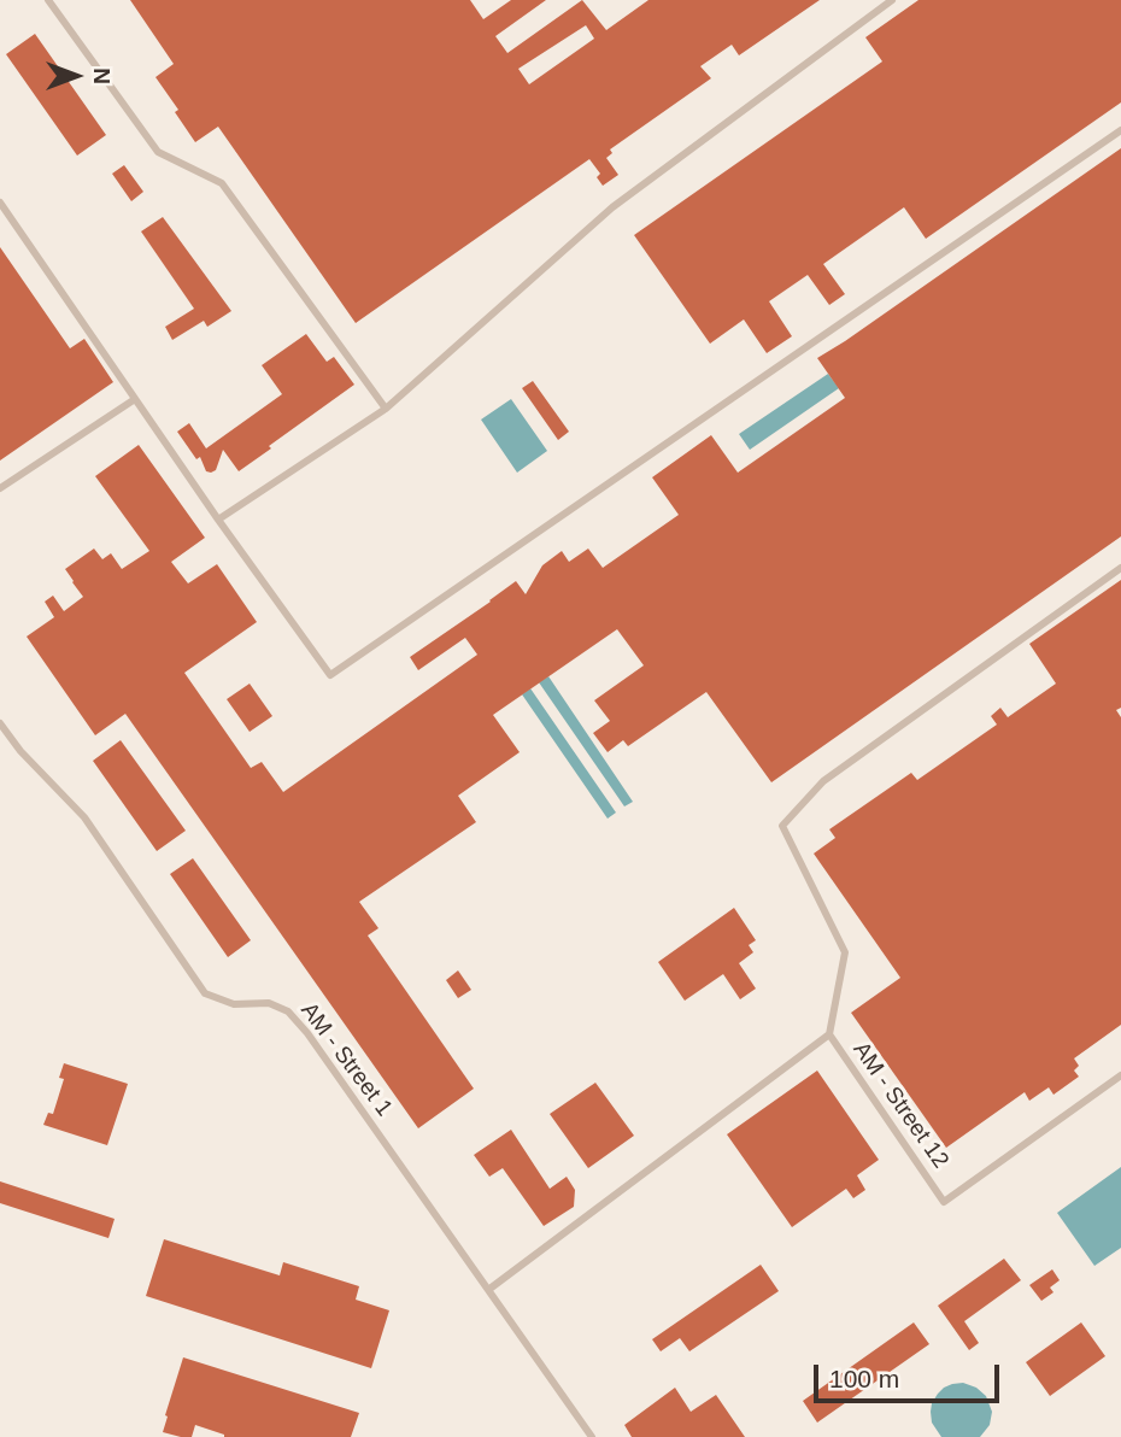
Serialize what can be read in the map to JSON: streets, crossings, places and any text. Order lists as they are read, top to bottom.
{
  "streets": {
    "lane": ["AM - Street 1", "AM - Street 12"]
  },
  "crossings": [
    ["AM - Street 1", "AM - Street 12"]
  ],
  "scale_bar": "100 m",
  "north": "right"
}
